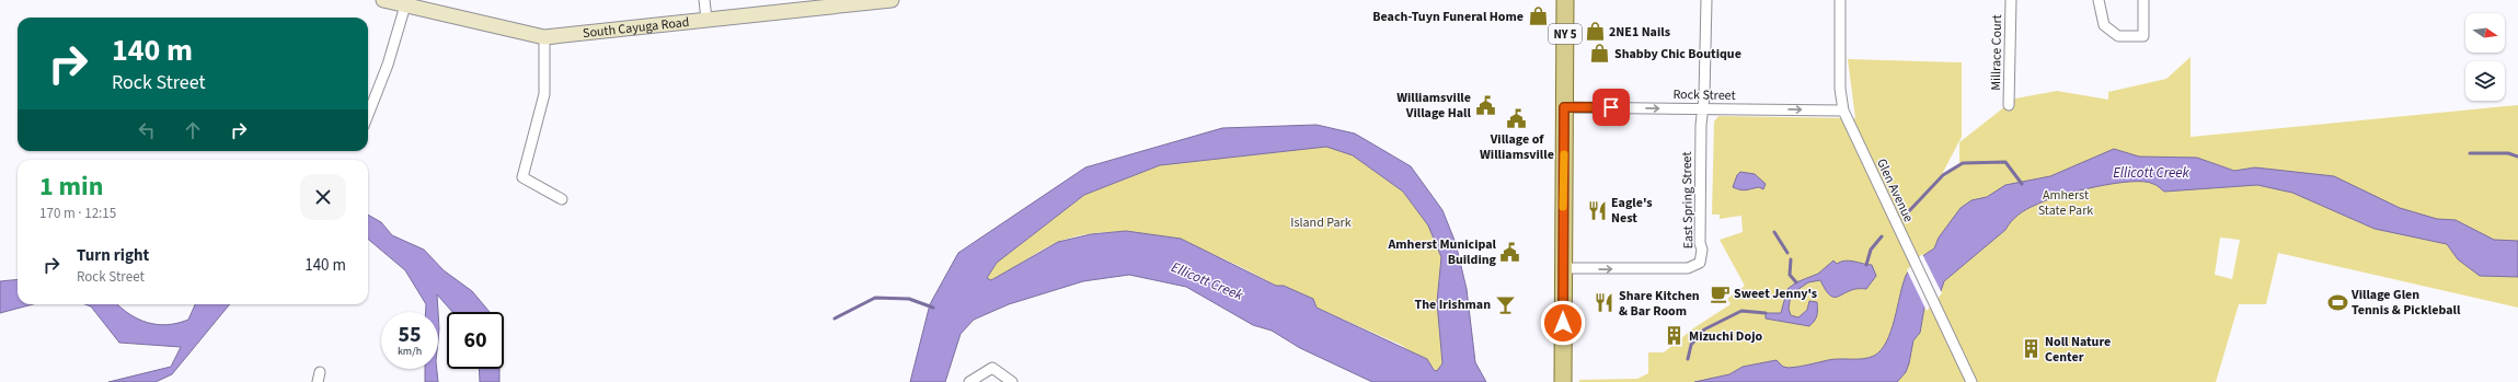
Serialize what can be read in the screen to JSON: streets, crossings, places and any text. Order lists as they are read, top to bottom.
{
  "streets": {
    "main road": ["NY 5"],
    "street": [
      "South Cayuga Road",
      "Millrace Court",
      "Rock Street",
      "Glen Avenue",
      "East Spring Street"
    ]
  },
  "crossings": [
    ["NY 5", "Rock Street"],
    ["NY 5", "East Spring Street"],
    ["Rock Street", "Glen Avenue"],
    ["Rock Street", "East Spring Street"]
  ],
  "one_way": ["Rock Street"],
  "water": ["Ellicott Creek"],
  "parks": ["Amherst State Park", "Island Park"],
  "places": {
    "shop": ["Beach-Tuyn Funeral Home", "2NE1 Nails", "Shabby Chic Boutique"],
    "public building": ["Williamsville Village Hall", "Village of Williamsville", "Amherst Municipal Building"],
    "restaurant": ["Eagle's Nest", "Share Kitchen & Bar Room"],
    "cafe": ["Sweet Jenny's"],
    "sports": ["Village Glen Tennis & Pickleball"],
    "bar": ["The Irishman"],
    "building": ["Mizuchi Dojo", "Noll Nature Center"]
  },
  "north": "right",
  "page": {
    "turn": ["140 m", "Rock Street"],
    "heading": ["1 min", "170 m · 12:15"],
    "list": [
      {
        "name": "Turn right",
        "note": "Rock Street",
        "value": "140 m"
      }
    ],
    "speed": "55 km/h",
    "limit": "60"
  }
}
